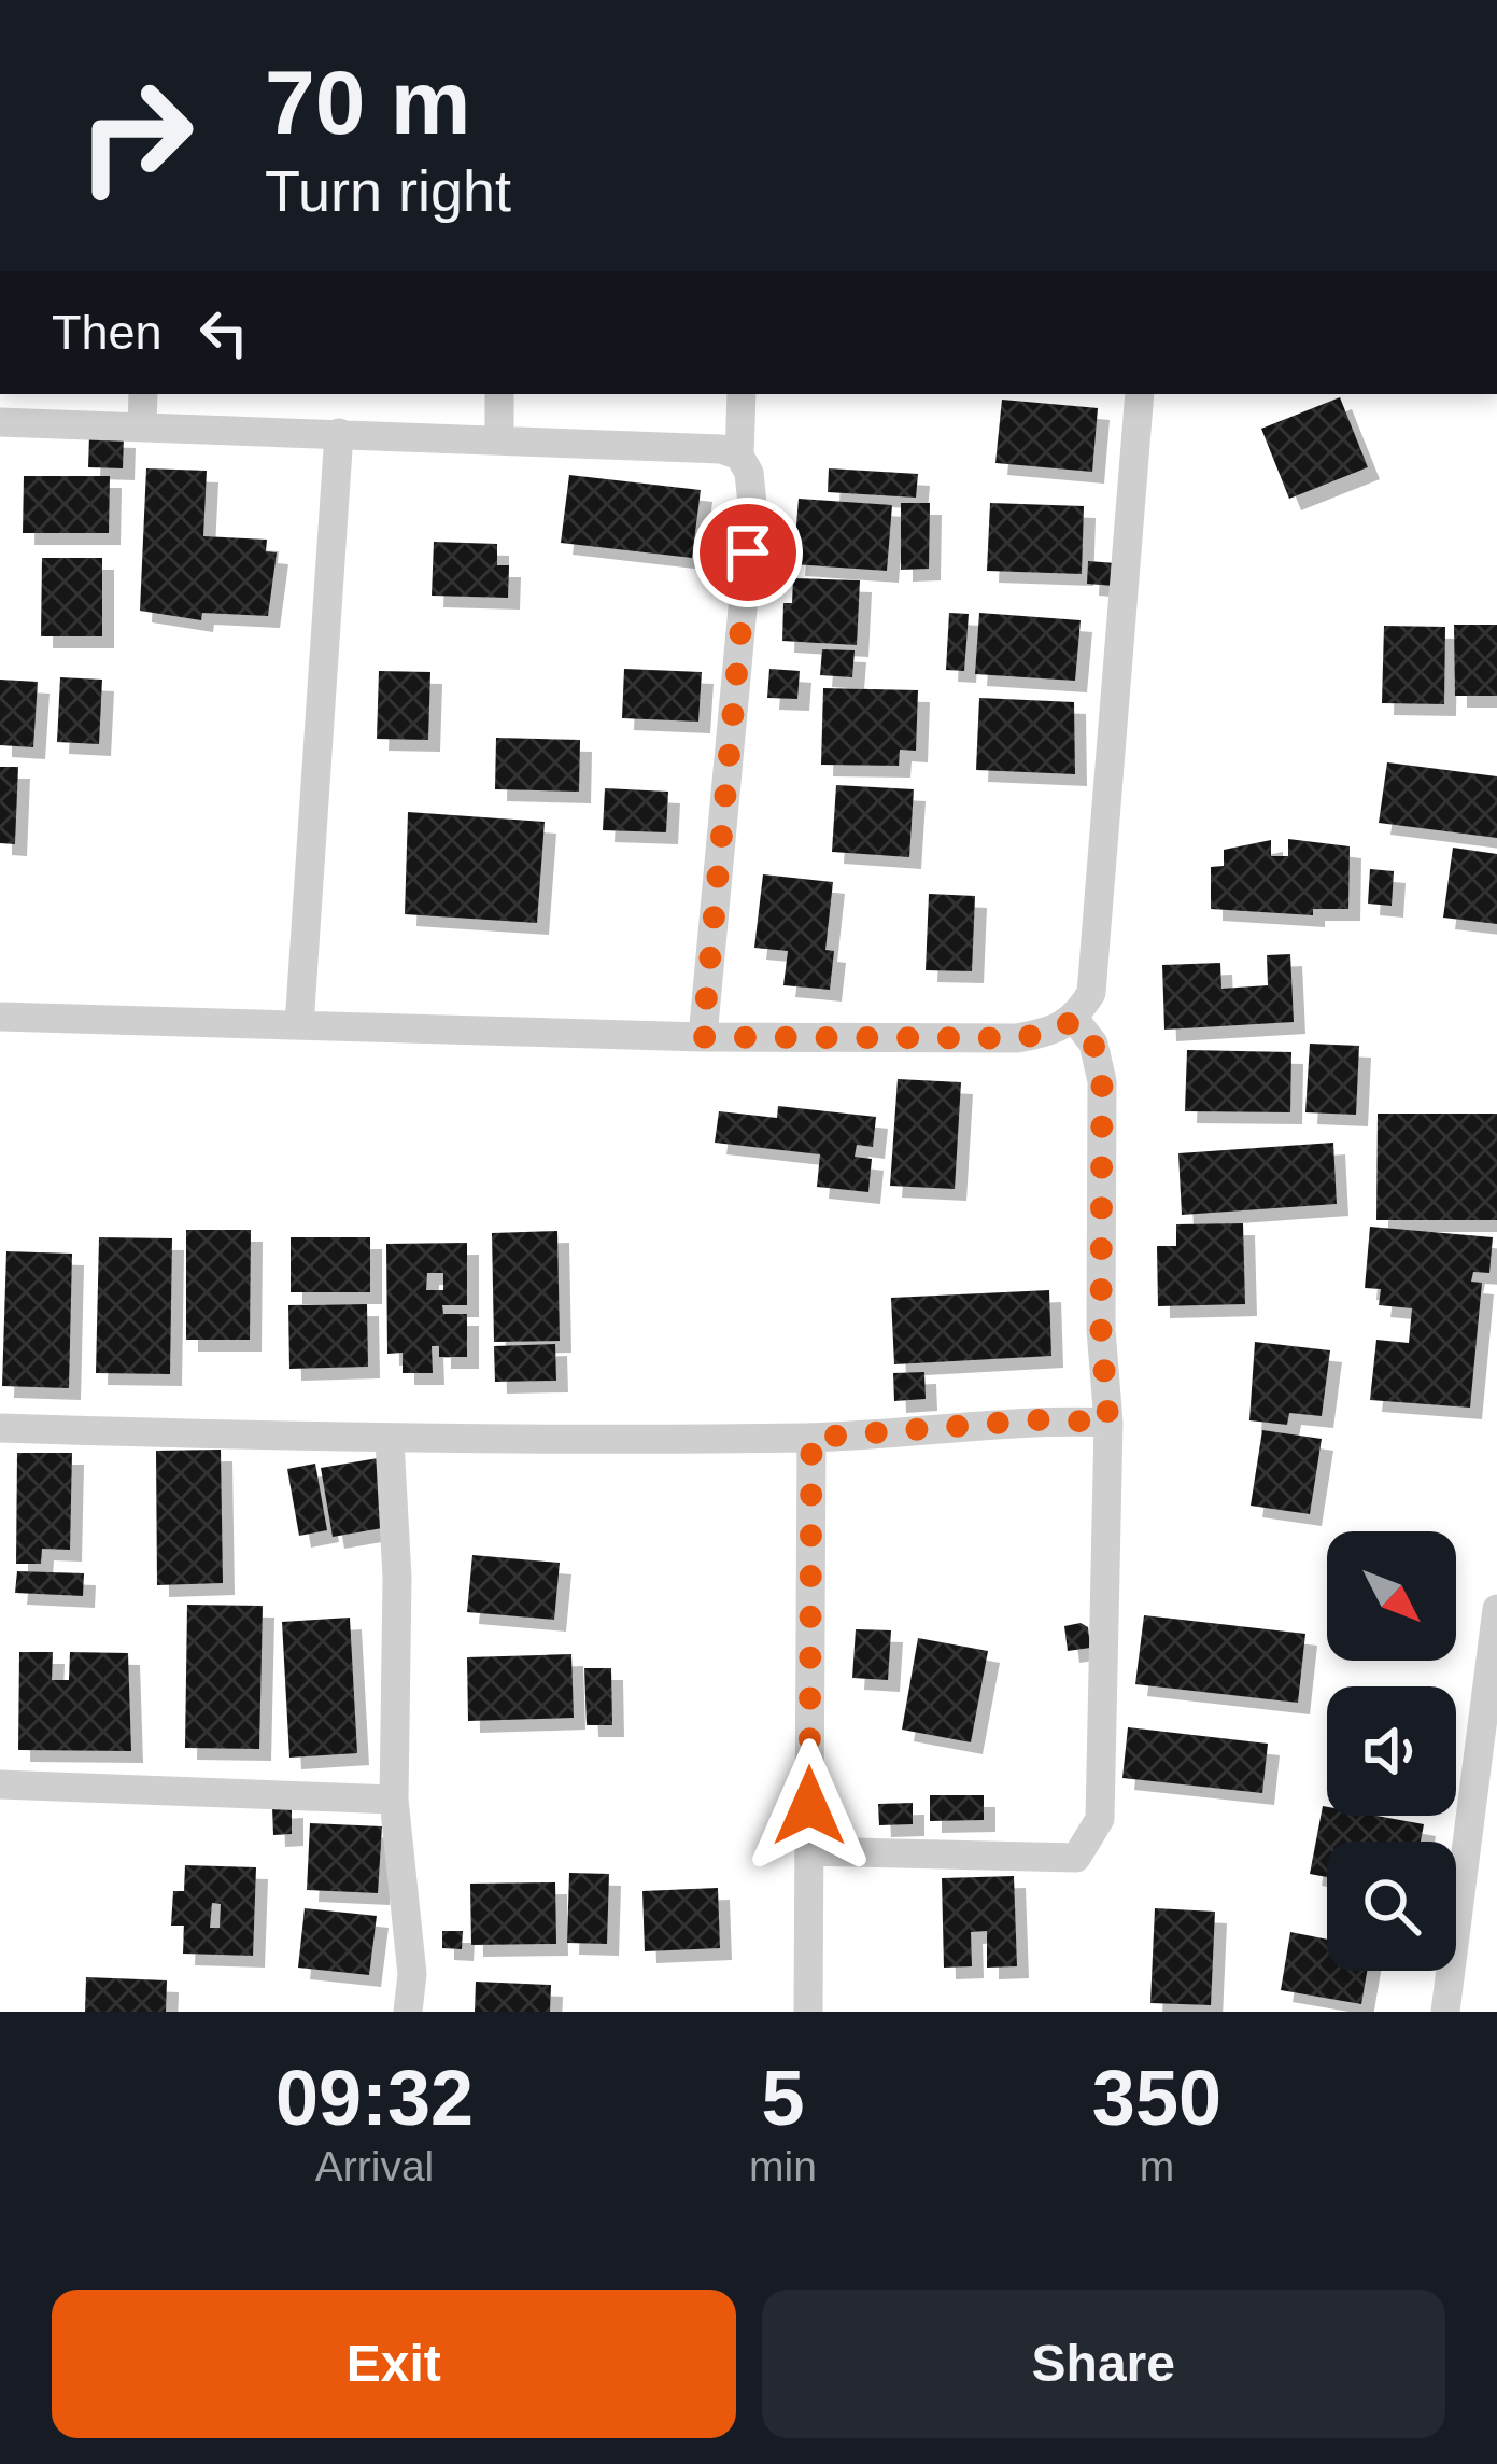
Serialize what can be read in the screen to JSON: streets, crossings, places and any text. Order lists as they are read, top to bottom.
{
  "north": "bottom right",
  "page": {
    "turn": ["70 m", "Turn right"],
    "then": "Then",
    "eta": [
      "09:32",
      "Arrival",
      "5",
      "min",
      "350",
      "m"
    ],
    "buttons": ["Exit", "Share"]
  }
}
